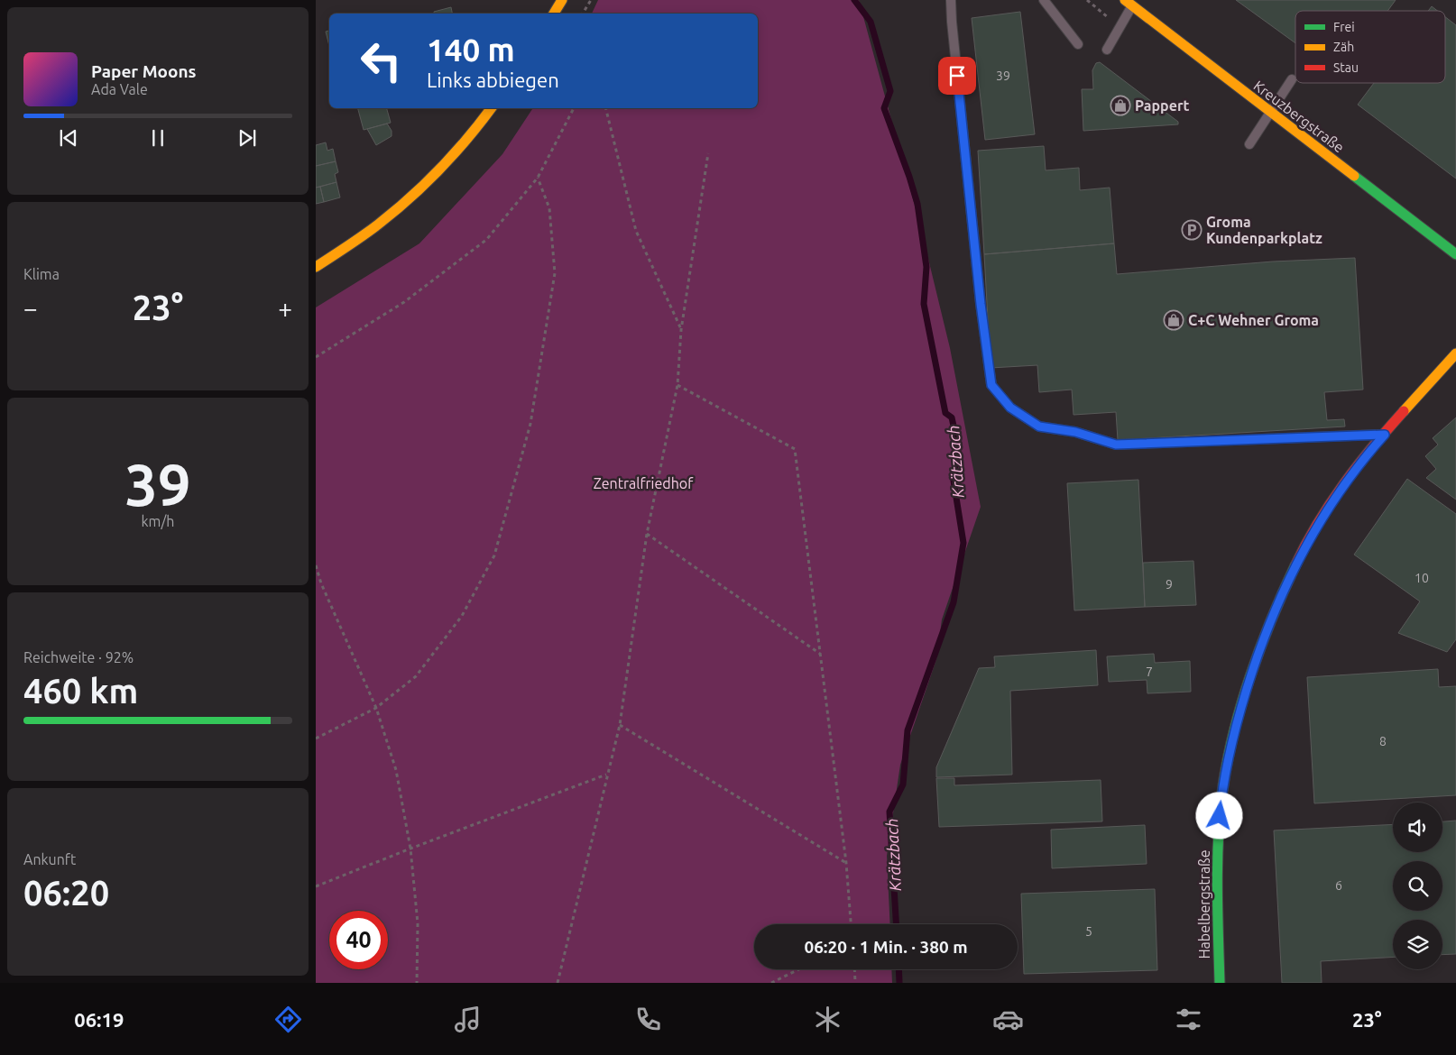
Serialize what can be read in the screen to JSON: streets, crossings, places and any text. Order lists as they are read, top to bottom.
{
  "streets": {
    "street": ["Kreuzbergstraße", "Habelbergstraße"]
  },
  "water": ["Krätzbach"],
  "parks": ["Zentralfriedhof"],
  "places": {
    "shop": ["Pappert", "C+C Wehner Groma"],
    "parking": ["Groma Kundenparkplatz"]
  },
  "house_numbers": [
    "39",
    "10",
    "9",
    "7",
    "8",
    "6",
    "5"
  ],
  "legend": ["Frei", "Zäh", "Stau"],
  "page": {
    "turn": ["140 m", "Links abbiegen"],
    "song": ["Paper Moons", "Ada Vale"],
    "tile": [
      "Klima",
      ["39", "km/h"],
      ["Reichweite · 92%", "460 km"],
      ["Ankunft", "06:20"]
    ],
    "heat": ["−", "23°", "+"],
    "limit": "40",
    "trip": "06:20 · 1 Min. · 380 m",
    "tabs": ["06:19", "23°"]
  }
}
